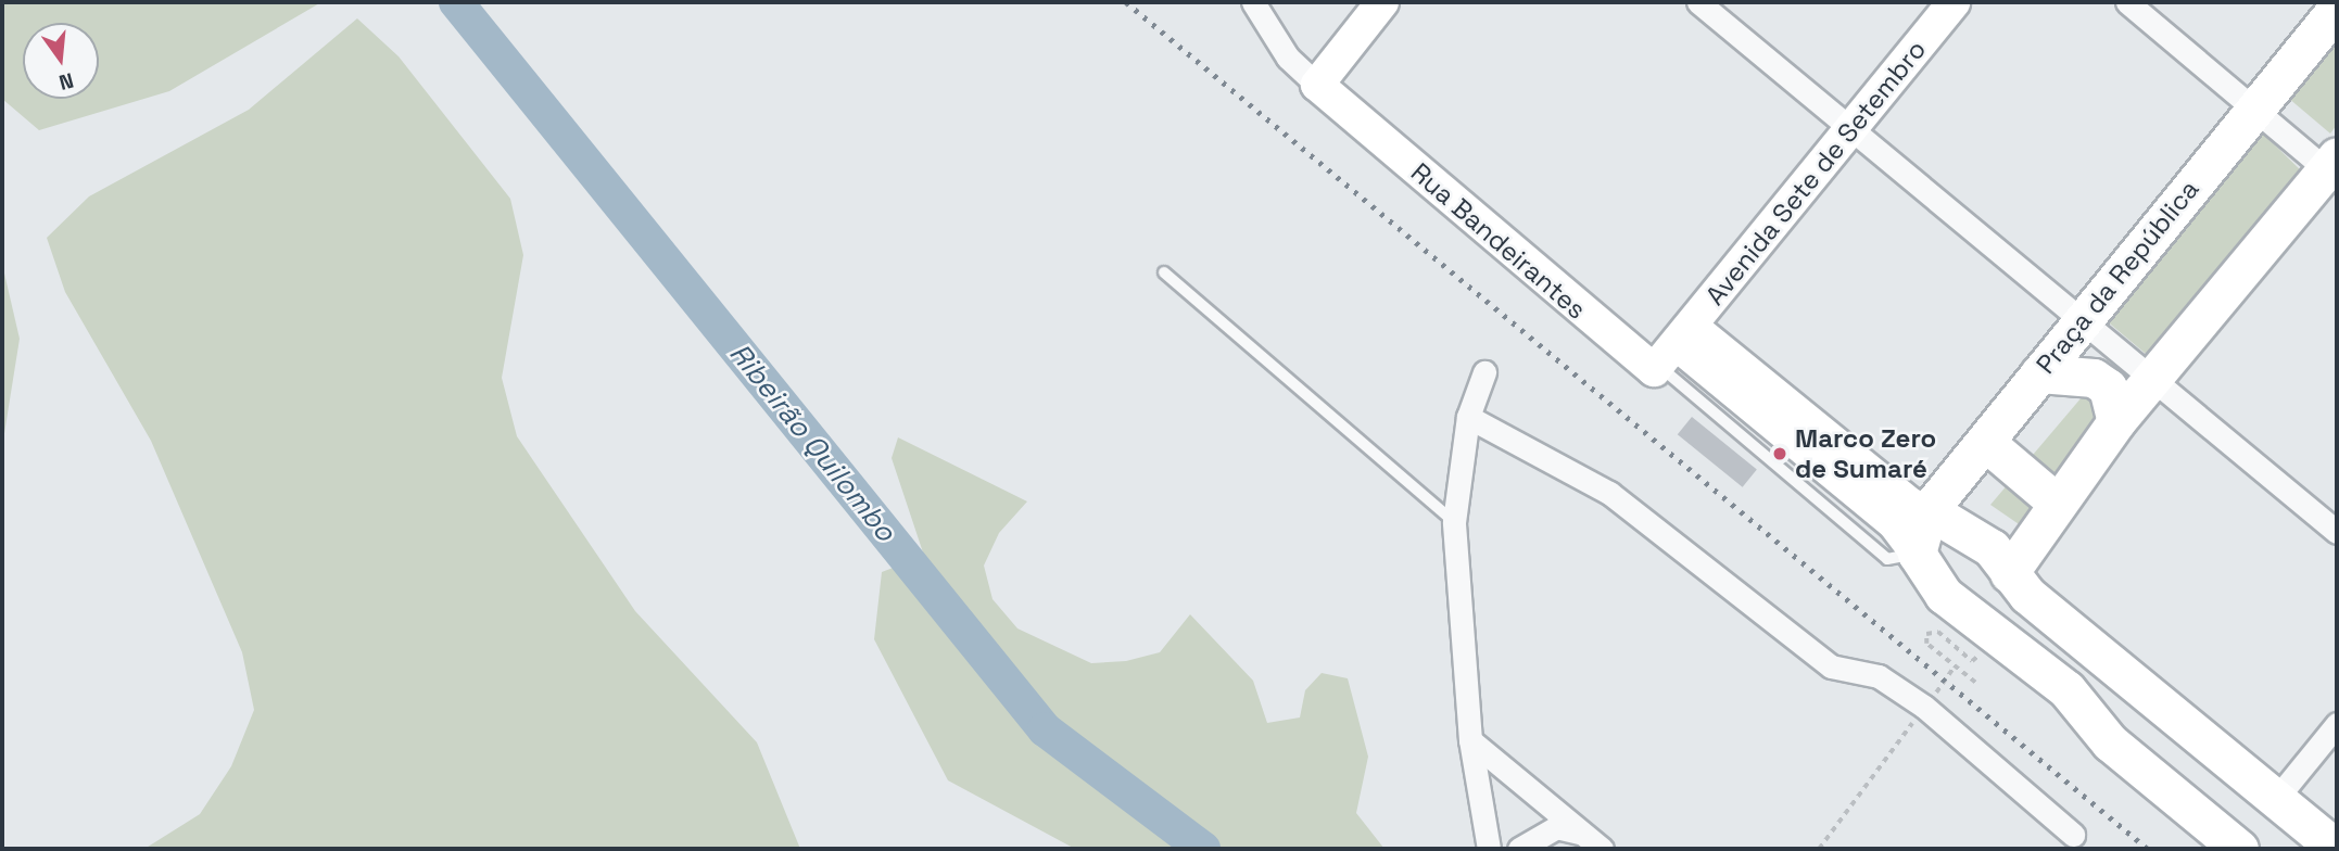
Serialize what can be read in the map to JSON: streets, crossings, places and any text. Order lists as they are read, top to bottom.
{
  "streets": {
    "main road": ["Praça da República"],
    "street": ["Avenida Sete de Setembro", "Rua Bandeirantes"]
  },
  "crossings": [
    ["Avenida Sete de Setembro", "Rua Bandeirantes"]
  ],
  "water": ["Ribeirão Quilombo"],
  "places": ["Marco Zero de Sumaré"],
  "north": "bottom"
}
